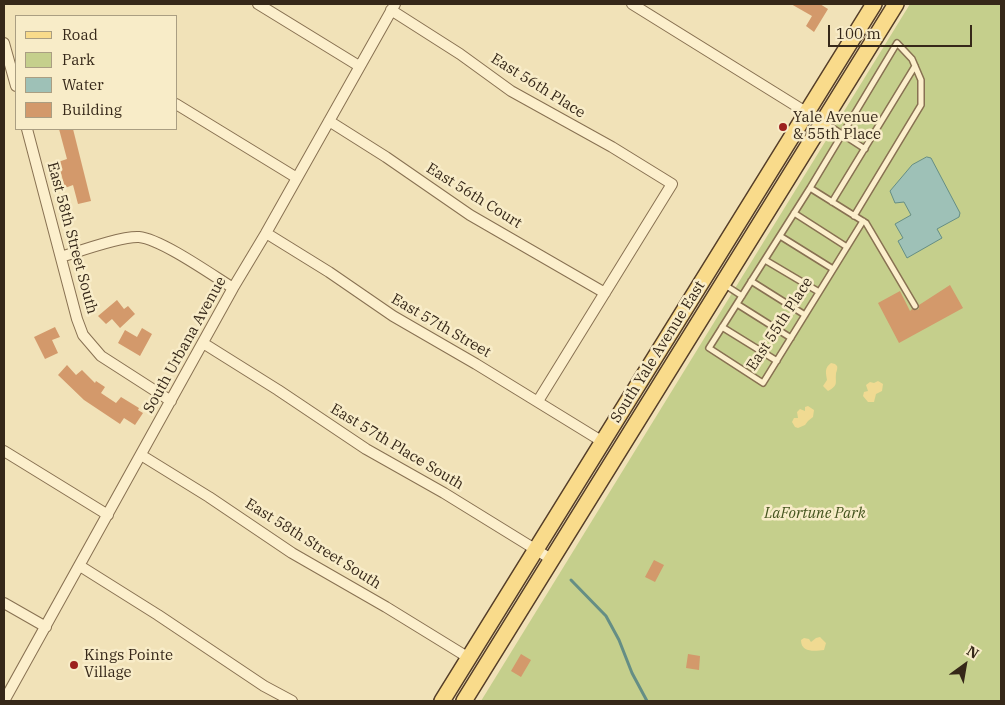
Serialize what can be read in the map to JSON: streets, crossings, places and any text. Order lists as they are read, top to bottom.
{
  "streets": {
    "main road": ["South Yale Avenue East"],
    "street": [
      "East 56th Place",
      "East 56th Court",
      "East 58th Street South",
      "East 57th Street",
      "South Urbana Avenue",
      "East 57th Place South"
    ],
    "lane": ["East 55th Place"]
  },
  "crossings": [
    ["East 56th Place", "East 56th Court"],
    ["East 56th Place", "South Urbana Avenue"],
    ["East 56th Court", "South Urbana Avenue"],
    ["East 58th Street South", "South Urbana Avenue"],
    ["East 58th Street South", "South Yale Avenue East"],
    ["East 57th Street", "South Urbana Avenue"],
    ["East 57th Street", "South Yale Avenue East"],
    ["South Urbana Avenue", "East 57th Place South"],
    ["South Yale Avenue East", "East 57th Place South"]
  ],
  "parks": ["LaFortune Park"],
  "places": ["Yale Avenue & 55th Place", "Kings Pointe Village"],
  "legend": [
    "Road",
    "Park",
    "Water",
    "Building"
  ],
  "scale_bar": "100 m",
  "north": "top right"
}
